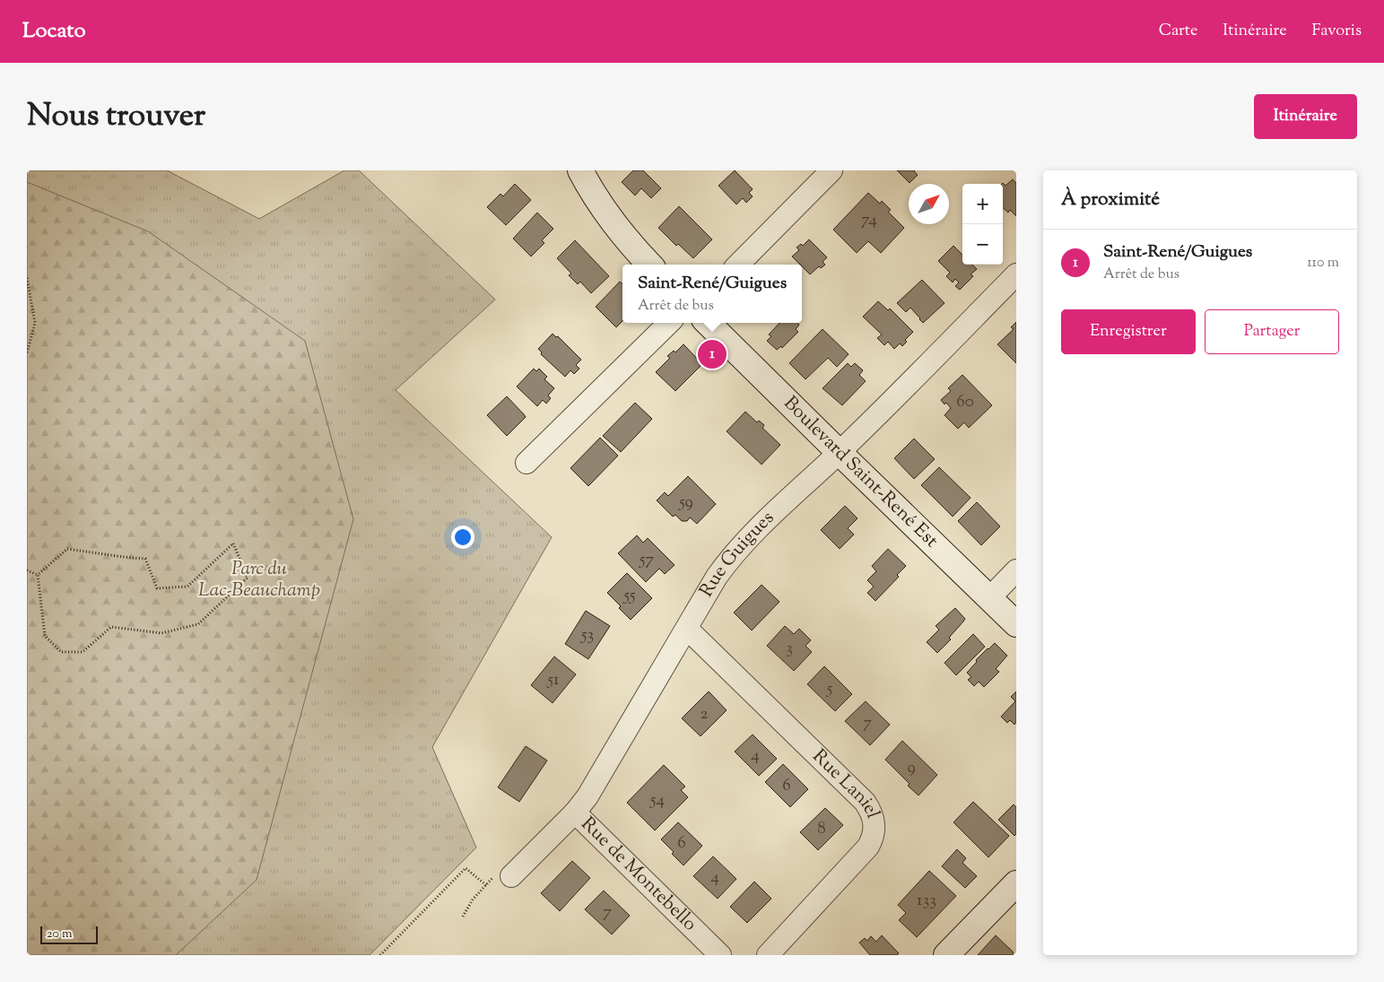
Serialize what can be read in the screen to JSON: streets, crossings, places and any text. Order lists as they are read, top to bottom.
{
  "streets": {
    "street": [
      "Boulevard Saint-René Est",
      "Rue Guigues",
      "Rue Laniel",
      "Rue de Montebello"
    ]
  },
  "crossings": [
    ["Boulevard Saint-René Est", "Rue Guigues"],
    ["Rue Guigues", "Rue Laniel"],
    ["Rue Guigues", "Rue de Montebello"]
  ],
  "parks": ["Parc du Lac-Beauchamp"],
  "house_numbers": [
    "74",
    "60",
    "59",
    "57",
    "55",
    "53",
    "3",
    "51",
    "5",
    "2",
    "7",
    "4",
    "9",
    "6",
    "54",
    "8",
    "6",
    "4",
    "133",
    "7"
  ],
  "scale_bar": "20 m",
  "north": "top right",
  "page": {
    "header": "Locato",
    "nav": ["Carte", "Itinéraire", "Favoris"],
    "title": "Nous trouver",
    "buttons": [
      "Itinéraire",
      ["Enregistrer", "Partager"]
    ],
    "heading": "À proximité",
    "map_buttons": ["+", "−"],
    "list": [
      {
        "mark": "1",
        "name": "Saint-René/Guigues",
        "note": "Arrêt de bus",
        "value": "110 m"
      }
    ],
    "popup": ["Saint-René/Guigues", "Arrêt de bus"],
    "pins": "1",
    "scale": "20 m"
  }
}
